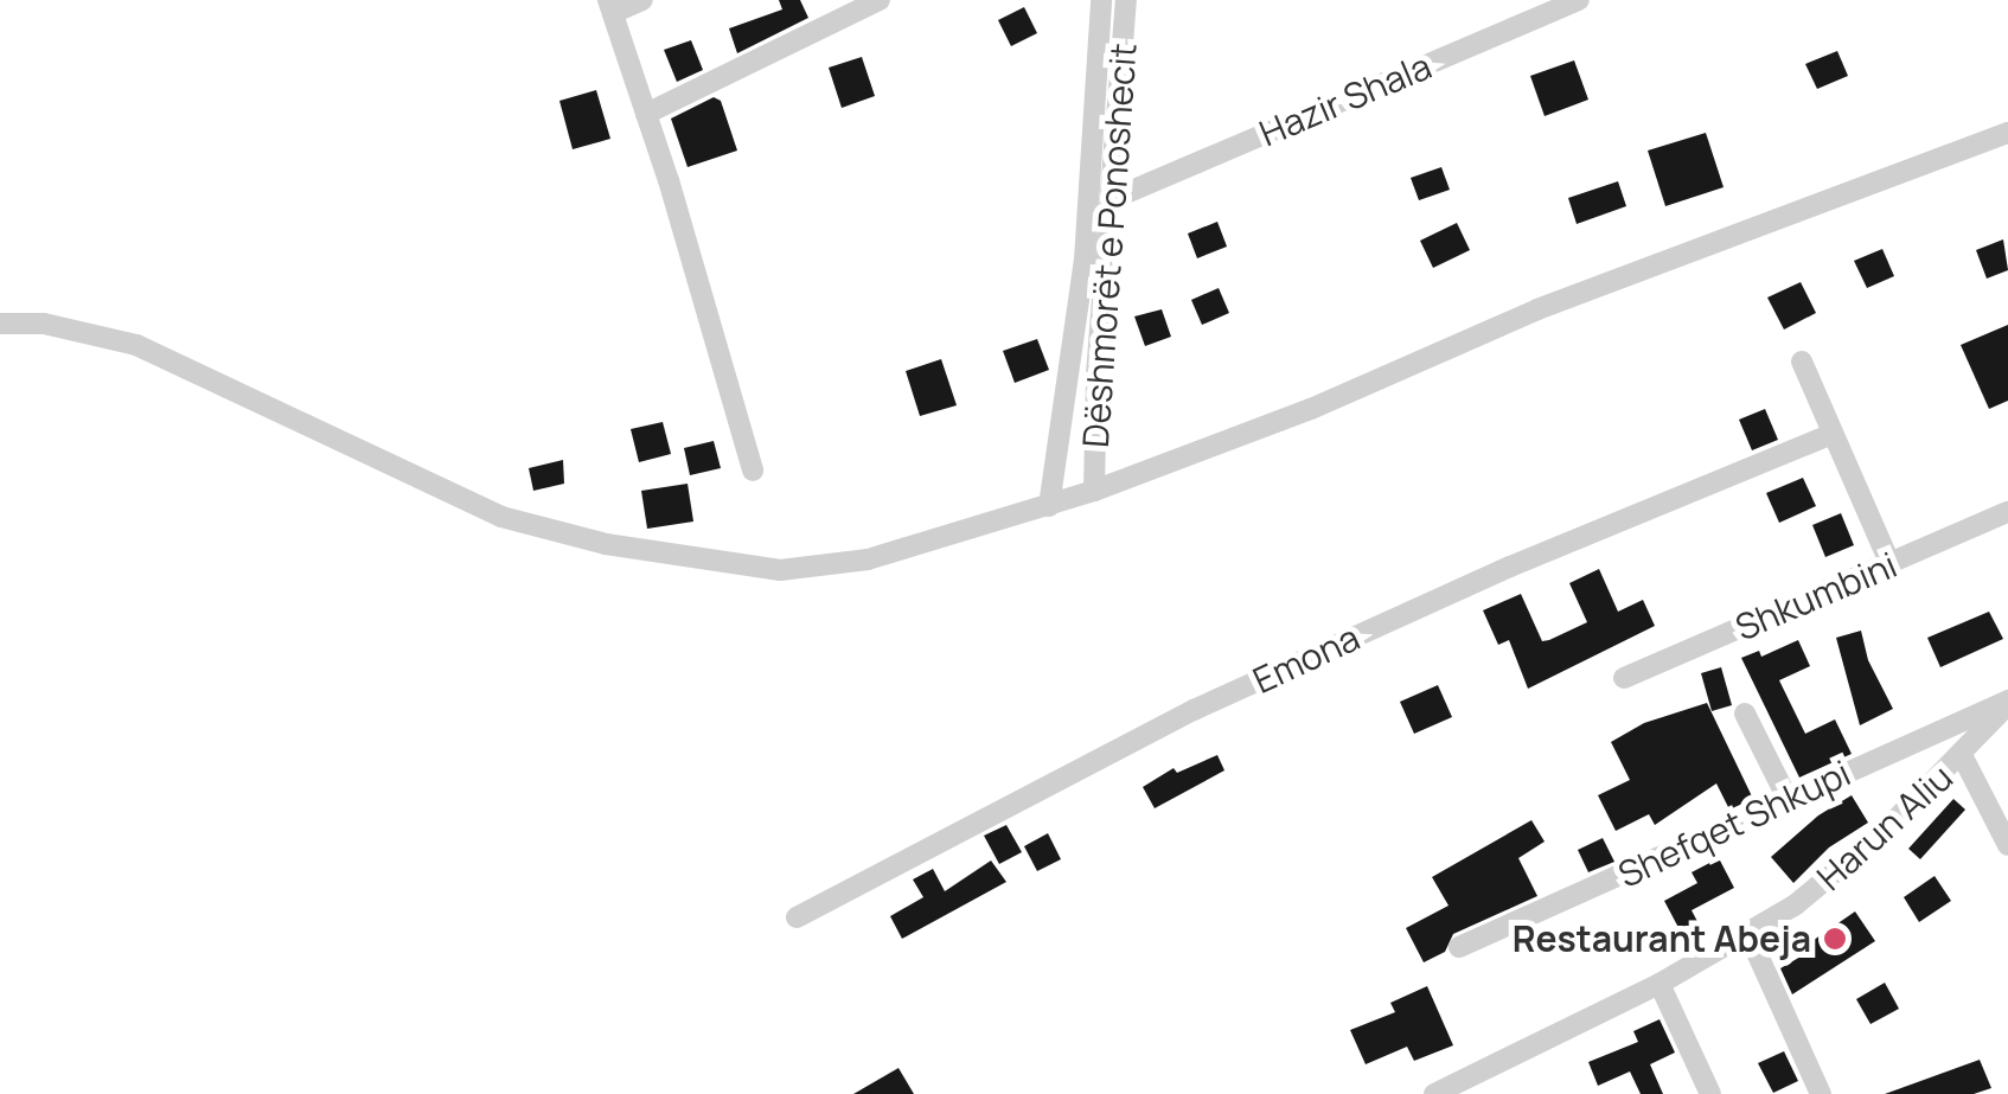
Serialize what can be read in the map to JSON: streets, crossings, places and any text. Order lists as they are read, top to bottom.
{
  "streets": {
    "street": [
      "Hazir Shala",
      "Dëshmorët e Ponoshecit",
      "Shkumbini",
      "Emona",
      "Shefqet Shkupi",
      "Harun Aliu"
    ]
  },
  "crossings": [
    ["Hazir Shala", "Dëshmorët e Ponoshecit"],
    ["Shefqet Shkupi", "Harun Aliu"]
  ],
  "places": ["Restaurant Abeja"]
}
